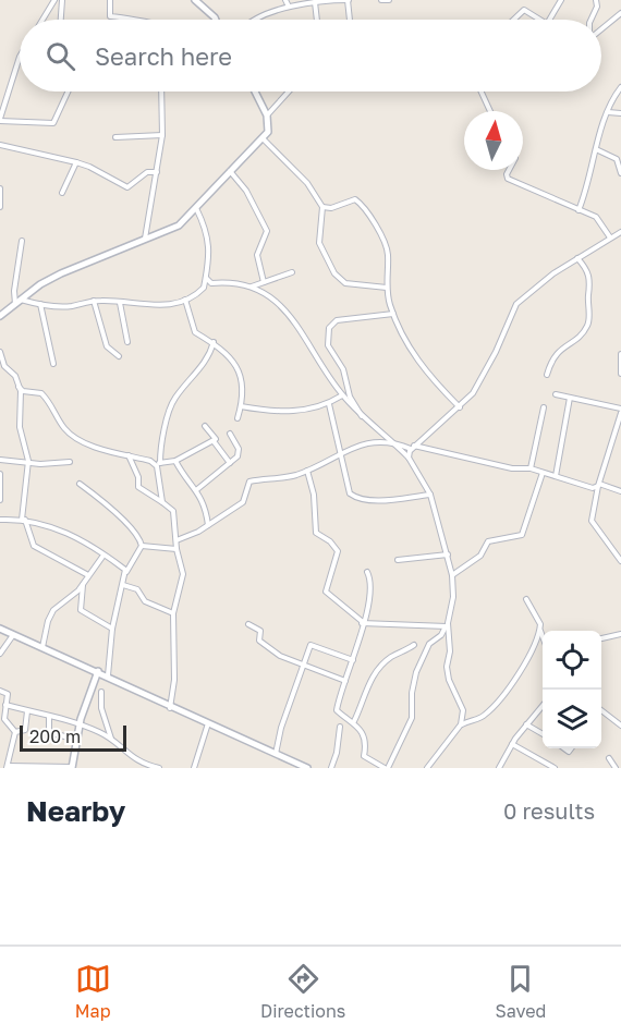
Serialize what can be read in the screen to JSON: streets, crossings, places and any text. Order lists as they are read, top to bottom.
{
  "scale_bar": "200 m",
  "north": "top",
  "page": {
    "search": "Search here",
    "scale": "200 m",
    "heading": ["Nearby", "0 results"],
    "nav": ["Map", "Directions", "Saved"]
  }
}
